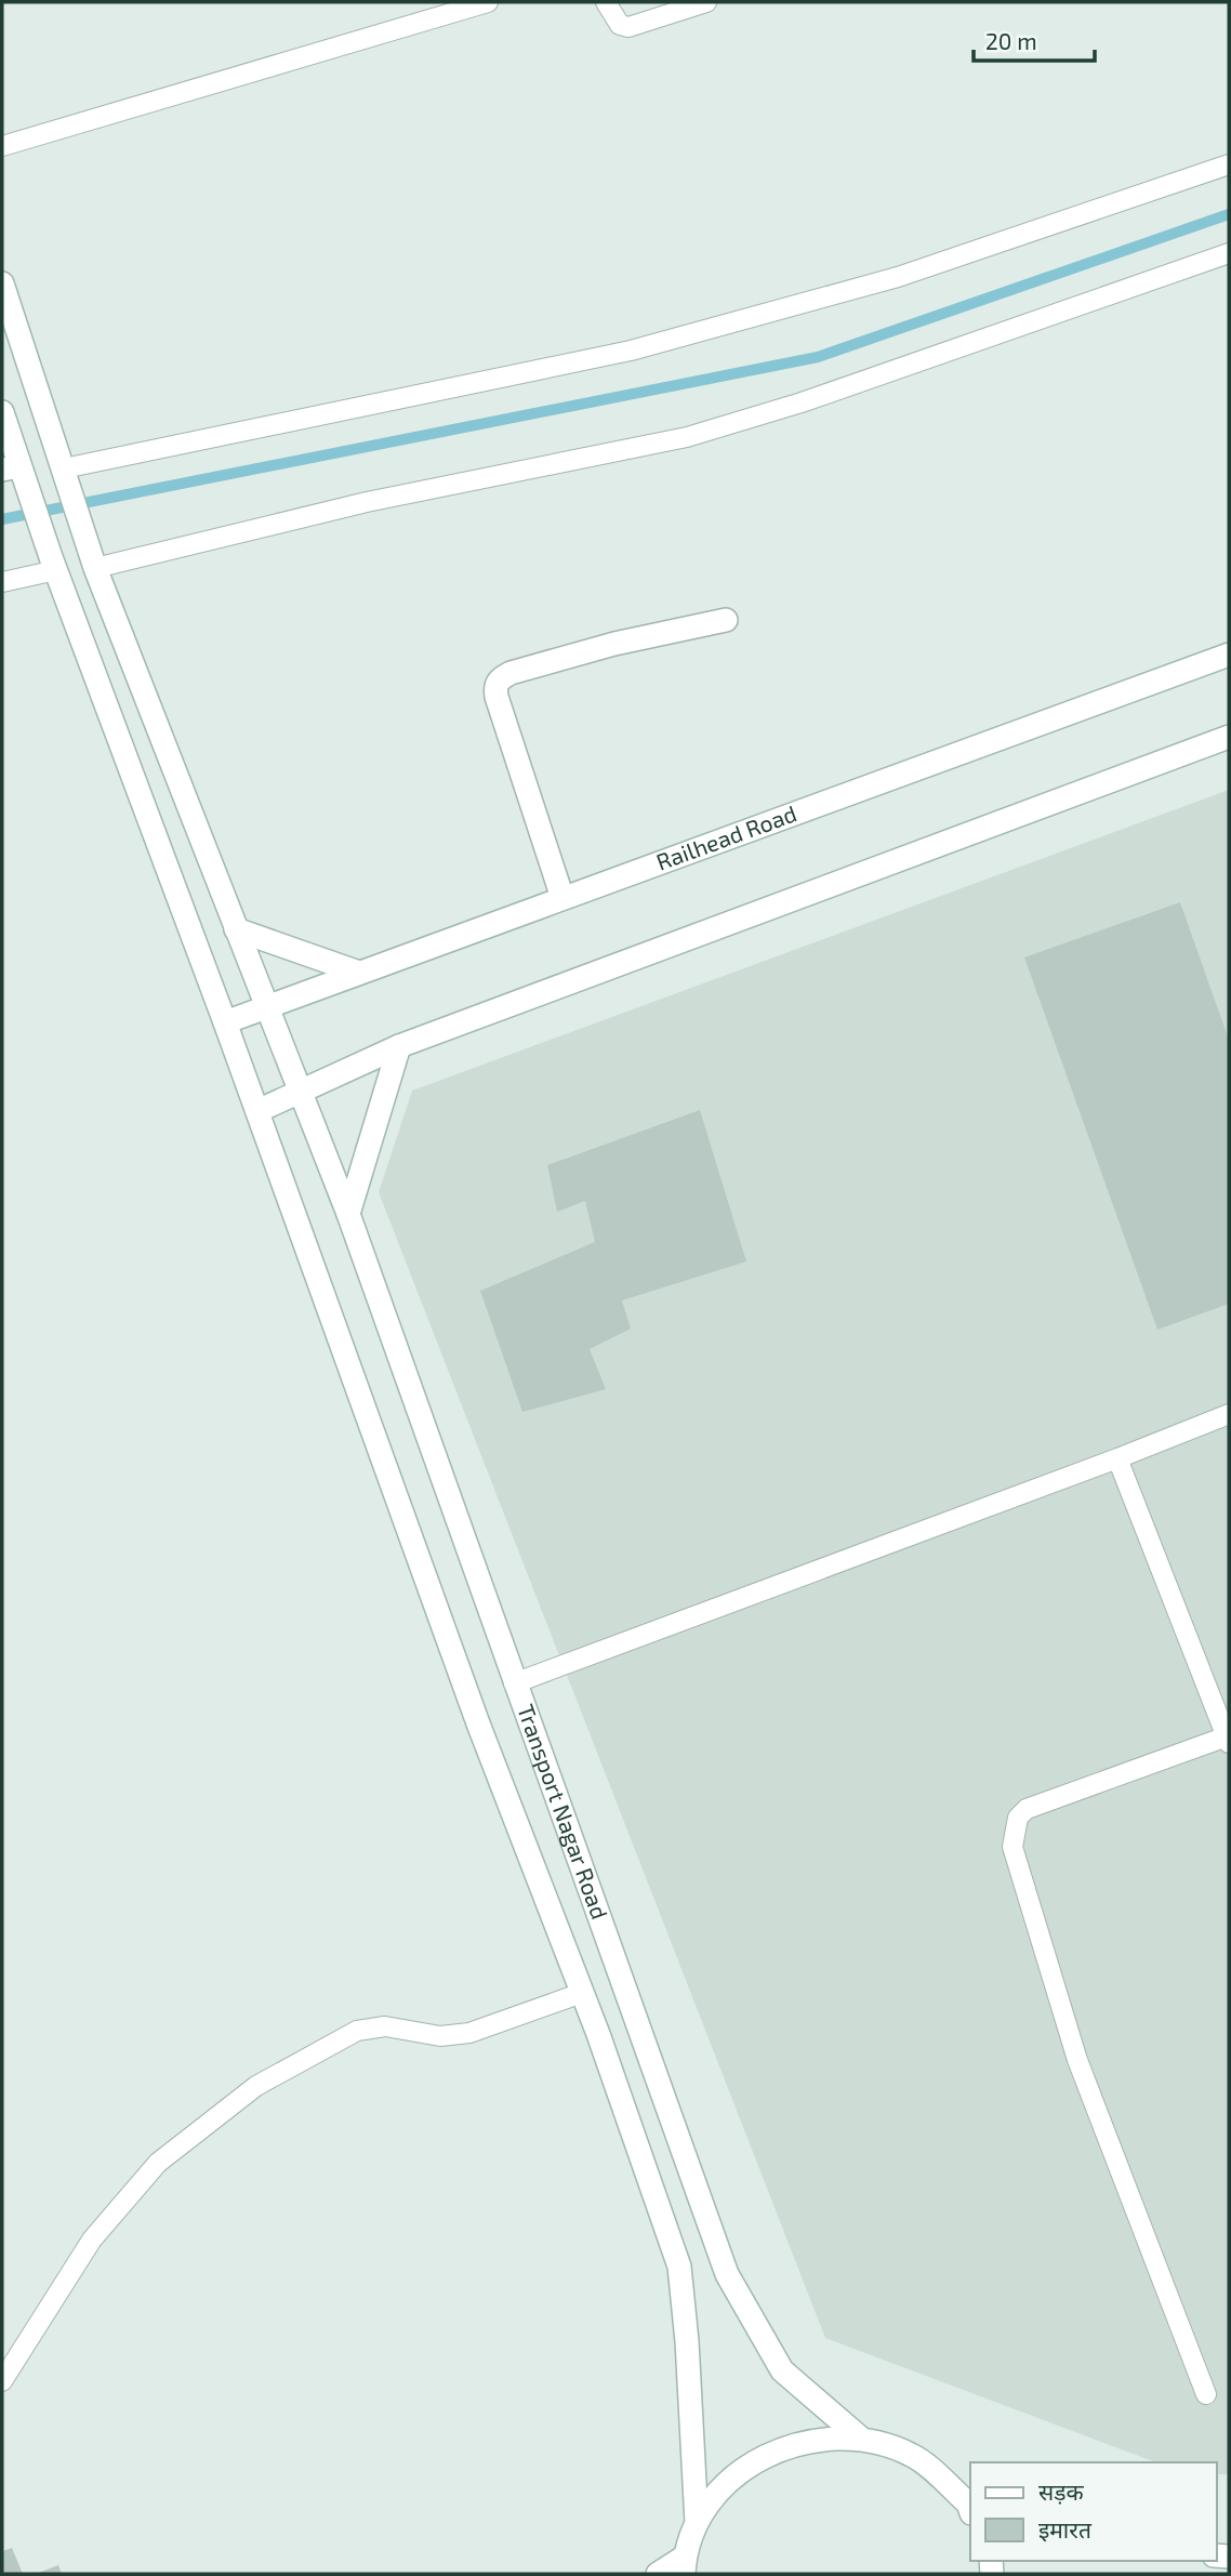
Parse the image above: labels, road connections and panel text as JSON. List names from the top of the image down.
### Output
{
  "streets": {
    "main road": ["Railhead Road", "Transport Nagar Road"]
  },
  "crossings": [
    ["Railhead Road", "Transport Nagar Road"]
  ],
  "legend": ["सड़क", "इमारत"],
  "scale_bar": "20 m"
}
